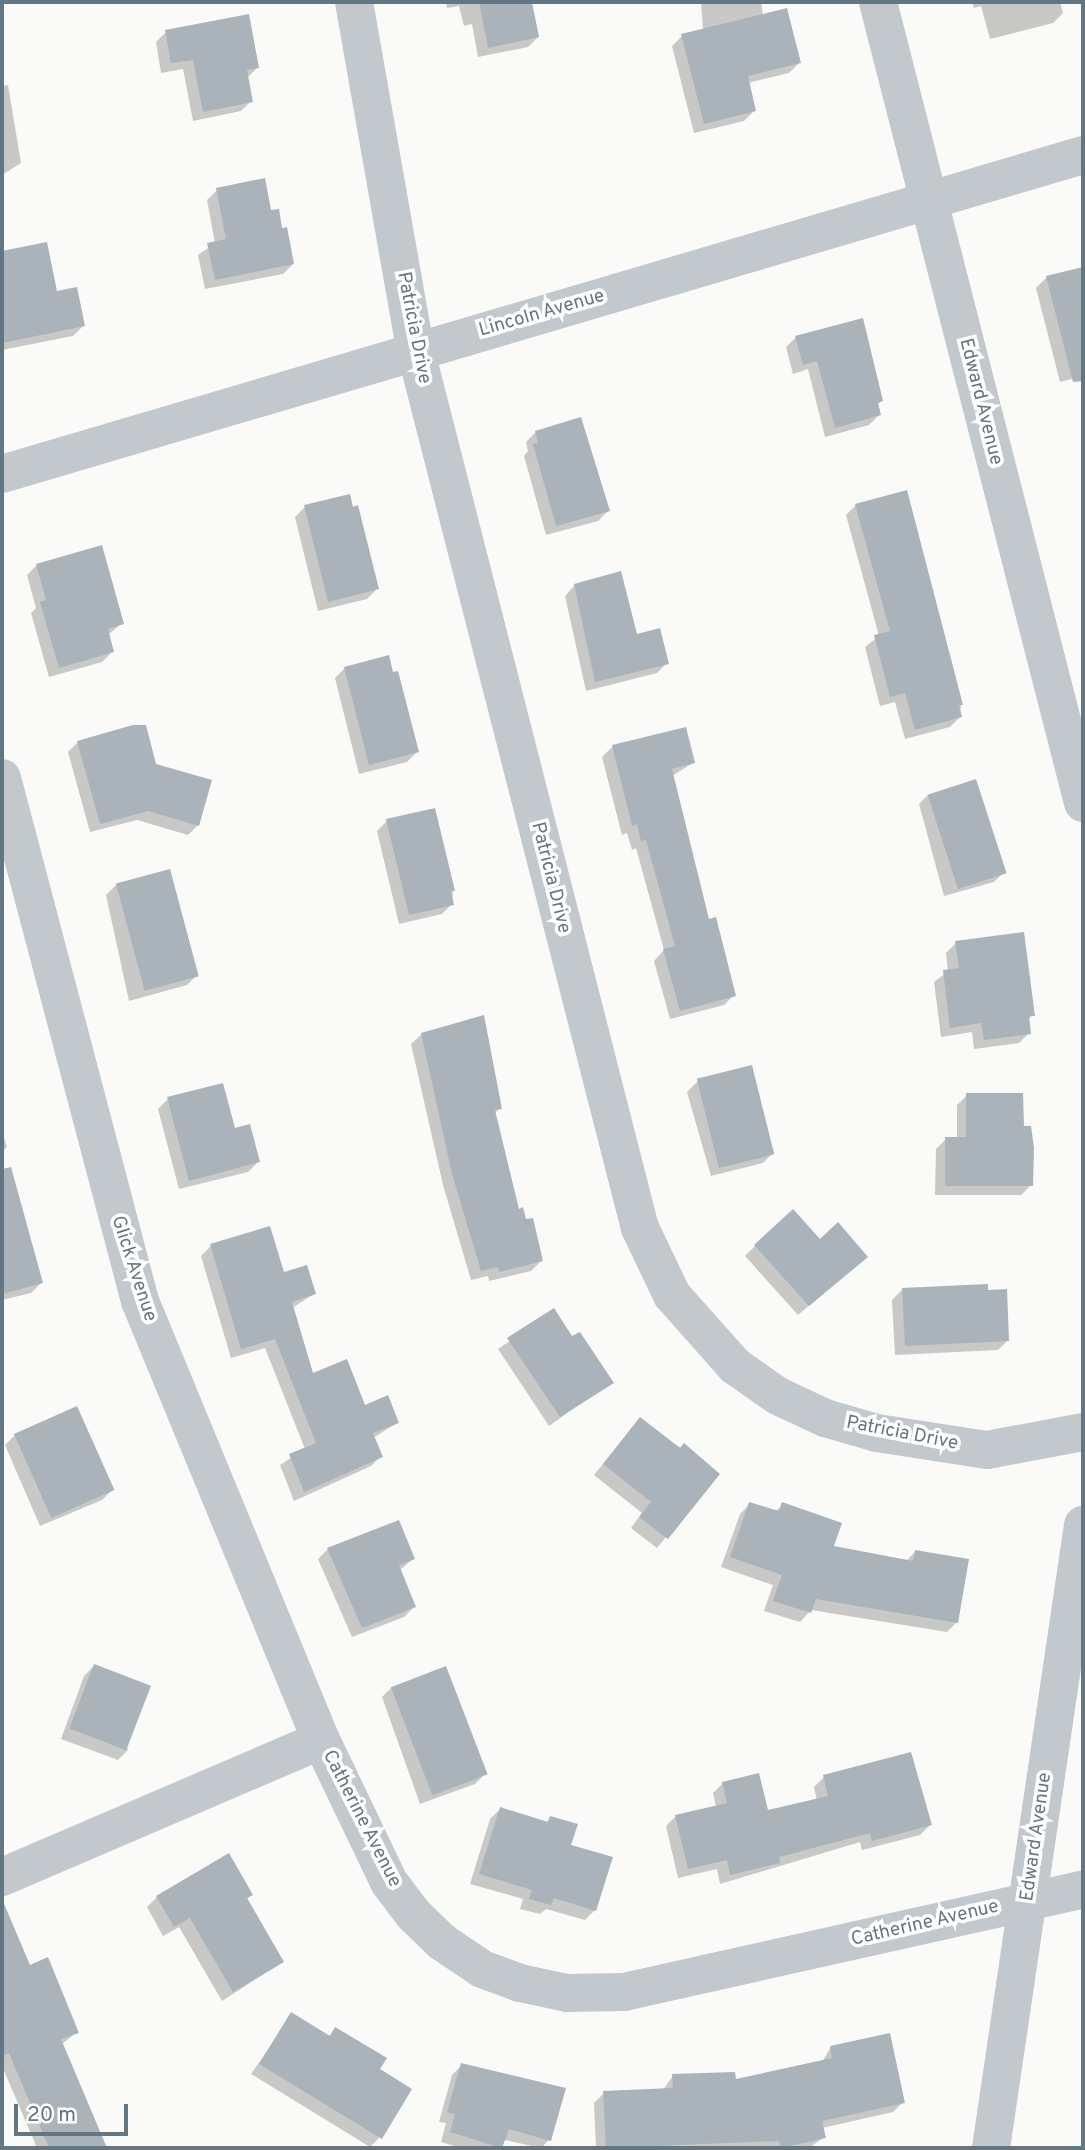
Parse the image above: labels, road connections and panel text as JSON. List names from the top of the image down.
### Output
{
  "streets": {
    "street": [
      "Lincoln Avenue",
      "Patricia Drive",
      "Edward Avenue",
      "Glick Avenue",
      "Catherine Avenue"
    ]
  },
  "crossings": [
    ["Lincoln Avenue", "Patricia Drive"],
    ["Lincoln Avenue", "Edward Avenue"],
    ["Edward Avenue", "Catherine Avenue"],
    ["Glick Avenue", "Catherine Avenue"]
  ],
  "scale_bar": "20 m"
}
